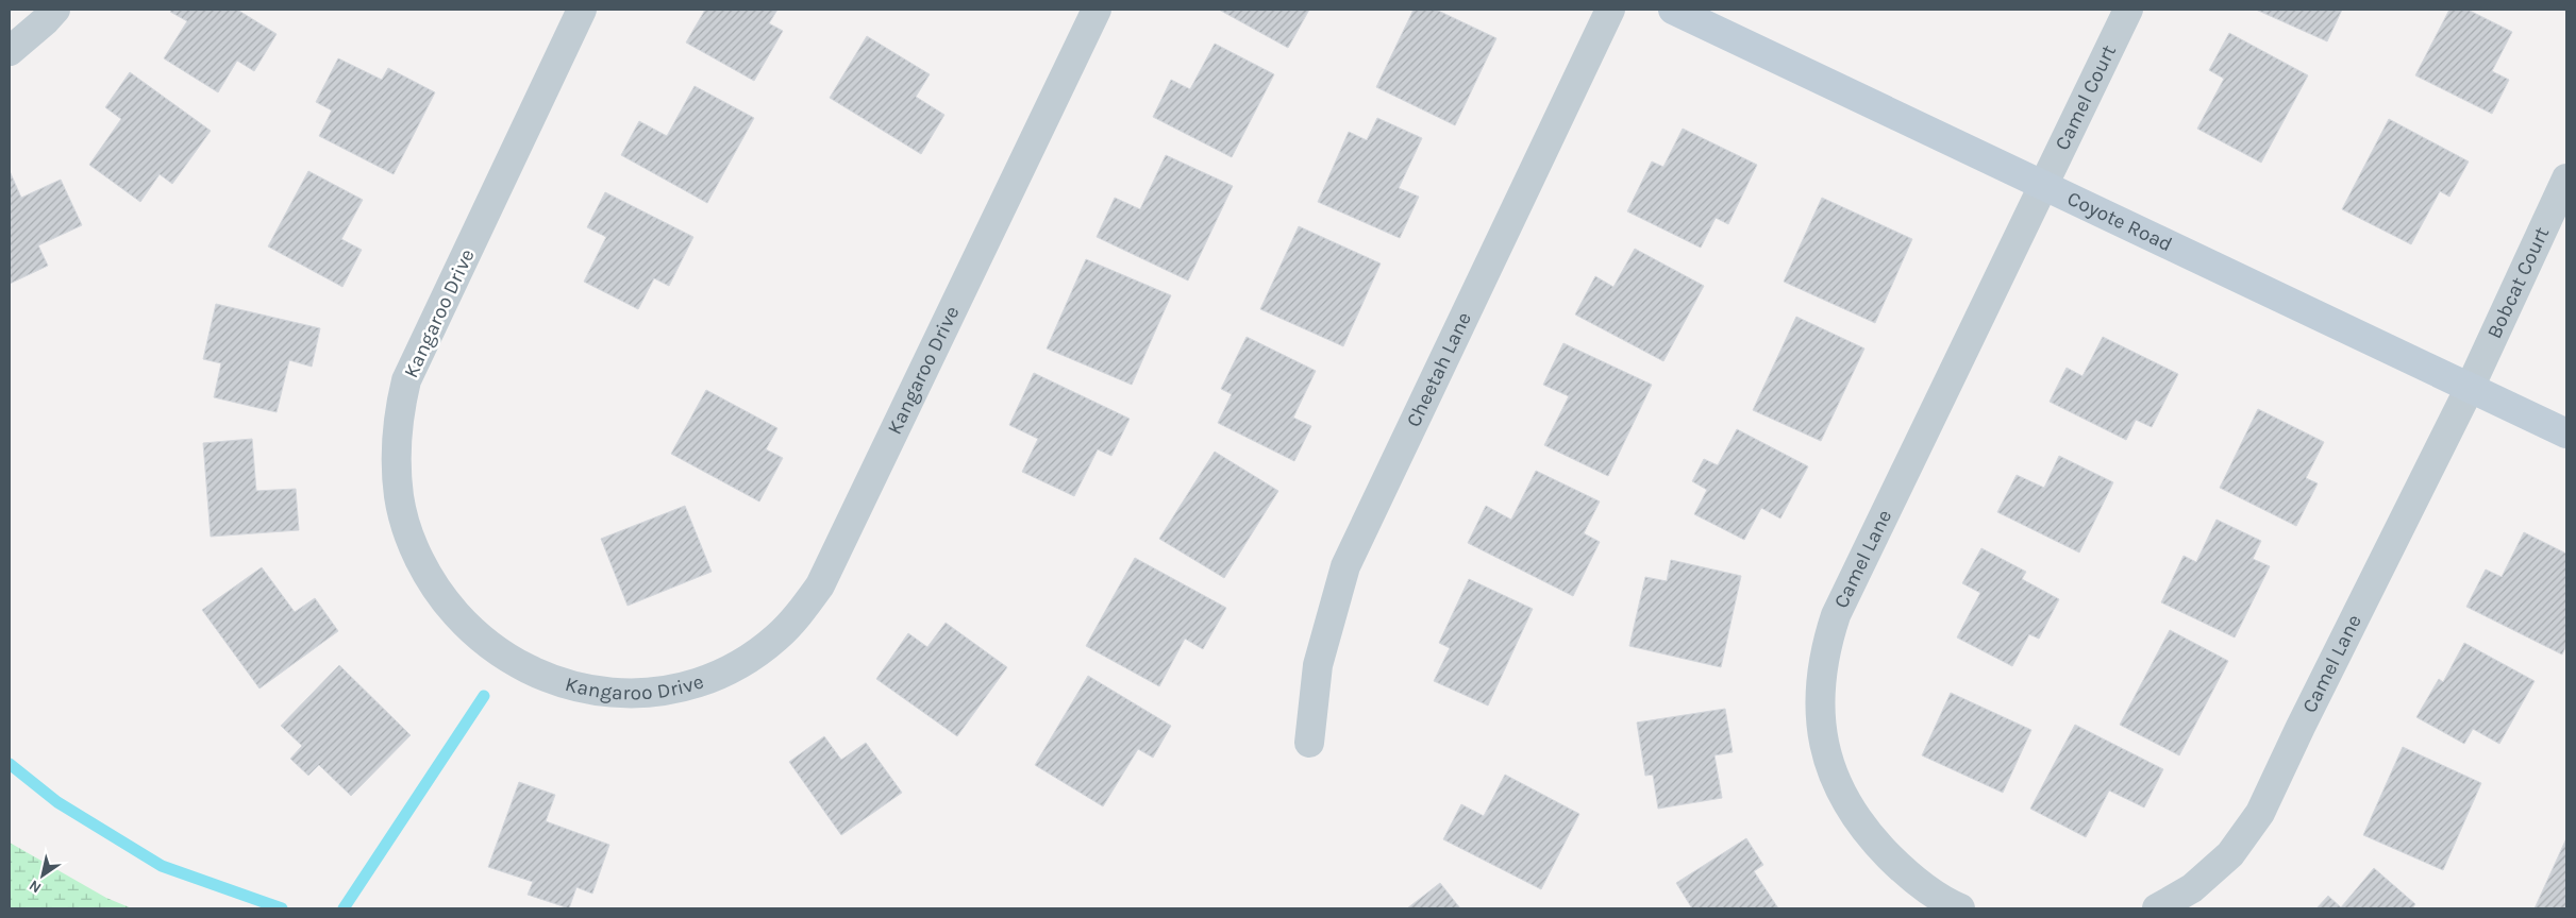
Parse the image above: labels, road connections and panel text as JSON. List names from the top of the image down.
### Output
{
  "streets": {
    "street": [
      "Camel Court",
      "Coyote Road",
      "Bobcat Court",
      "Kangaroo Drive",
      "Cheetah Lane",
      "Camel Lane"
    ]
  },
  "crossings": [
    ["Camel Court", "Coyote Road"],
    ["Camel Court", "Camel Lane"],
    ["Coyote Road", "Bobcat Court"],
    ["Coyote Road", "Camel Lane"],
    ["Bobcat Court", "Camel Lane"]
  ],
  "north": "bottom left"
}
